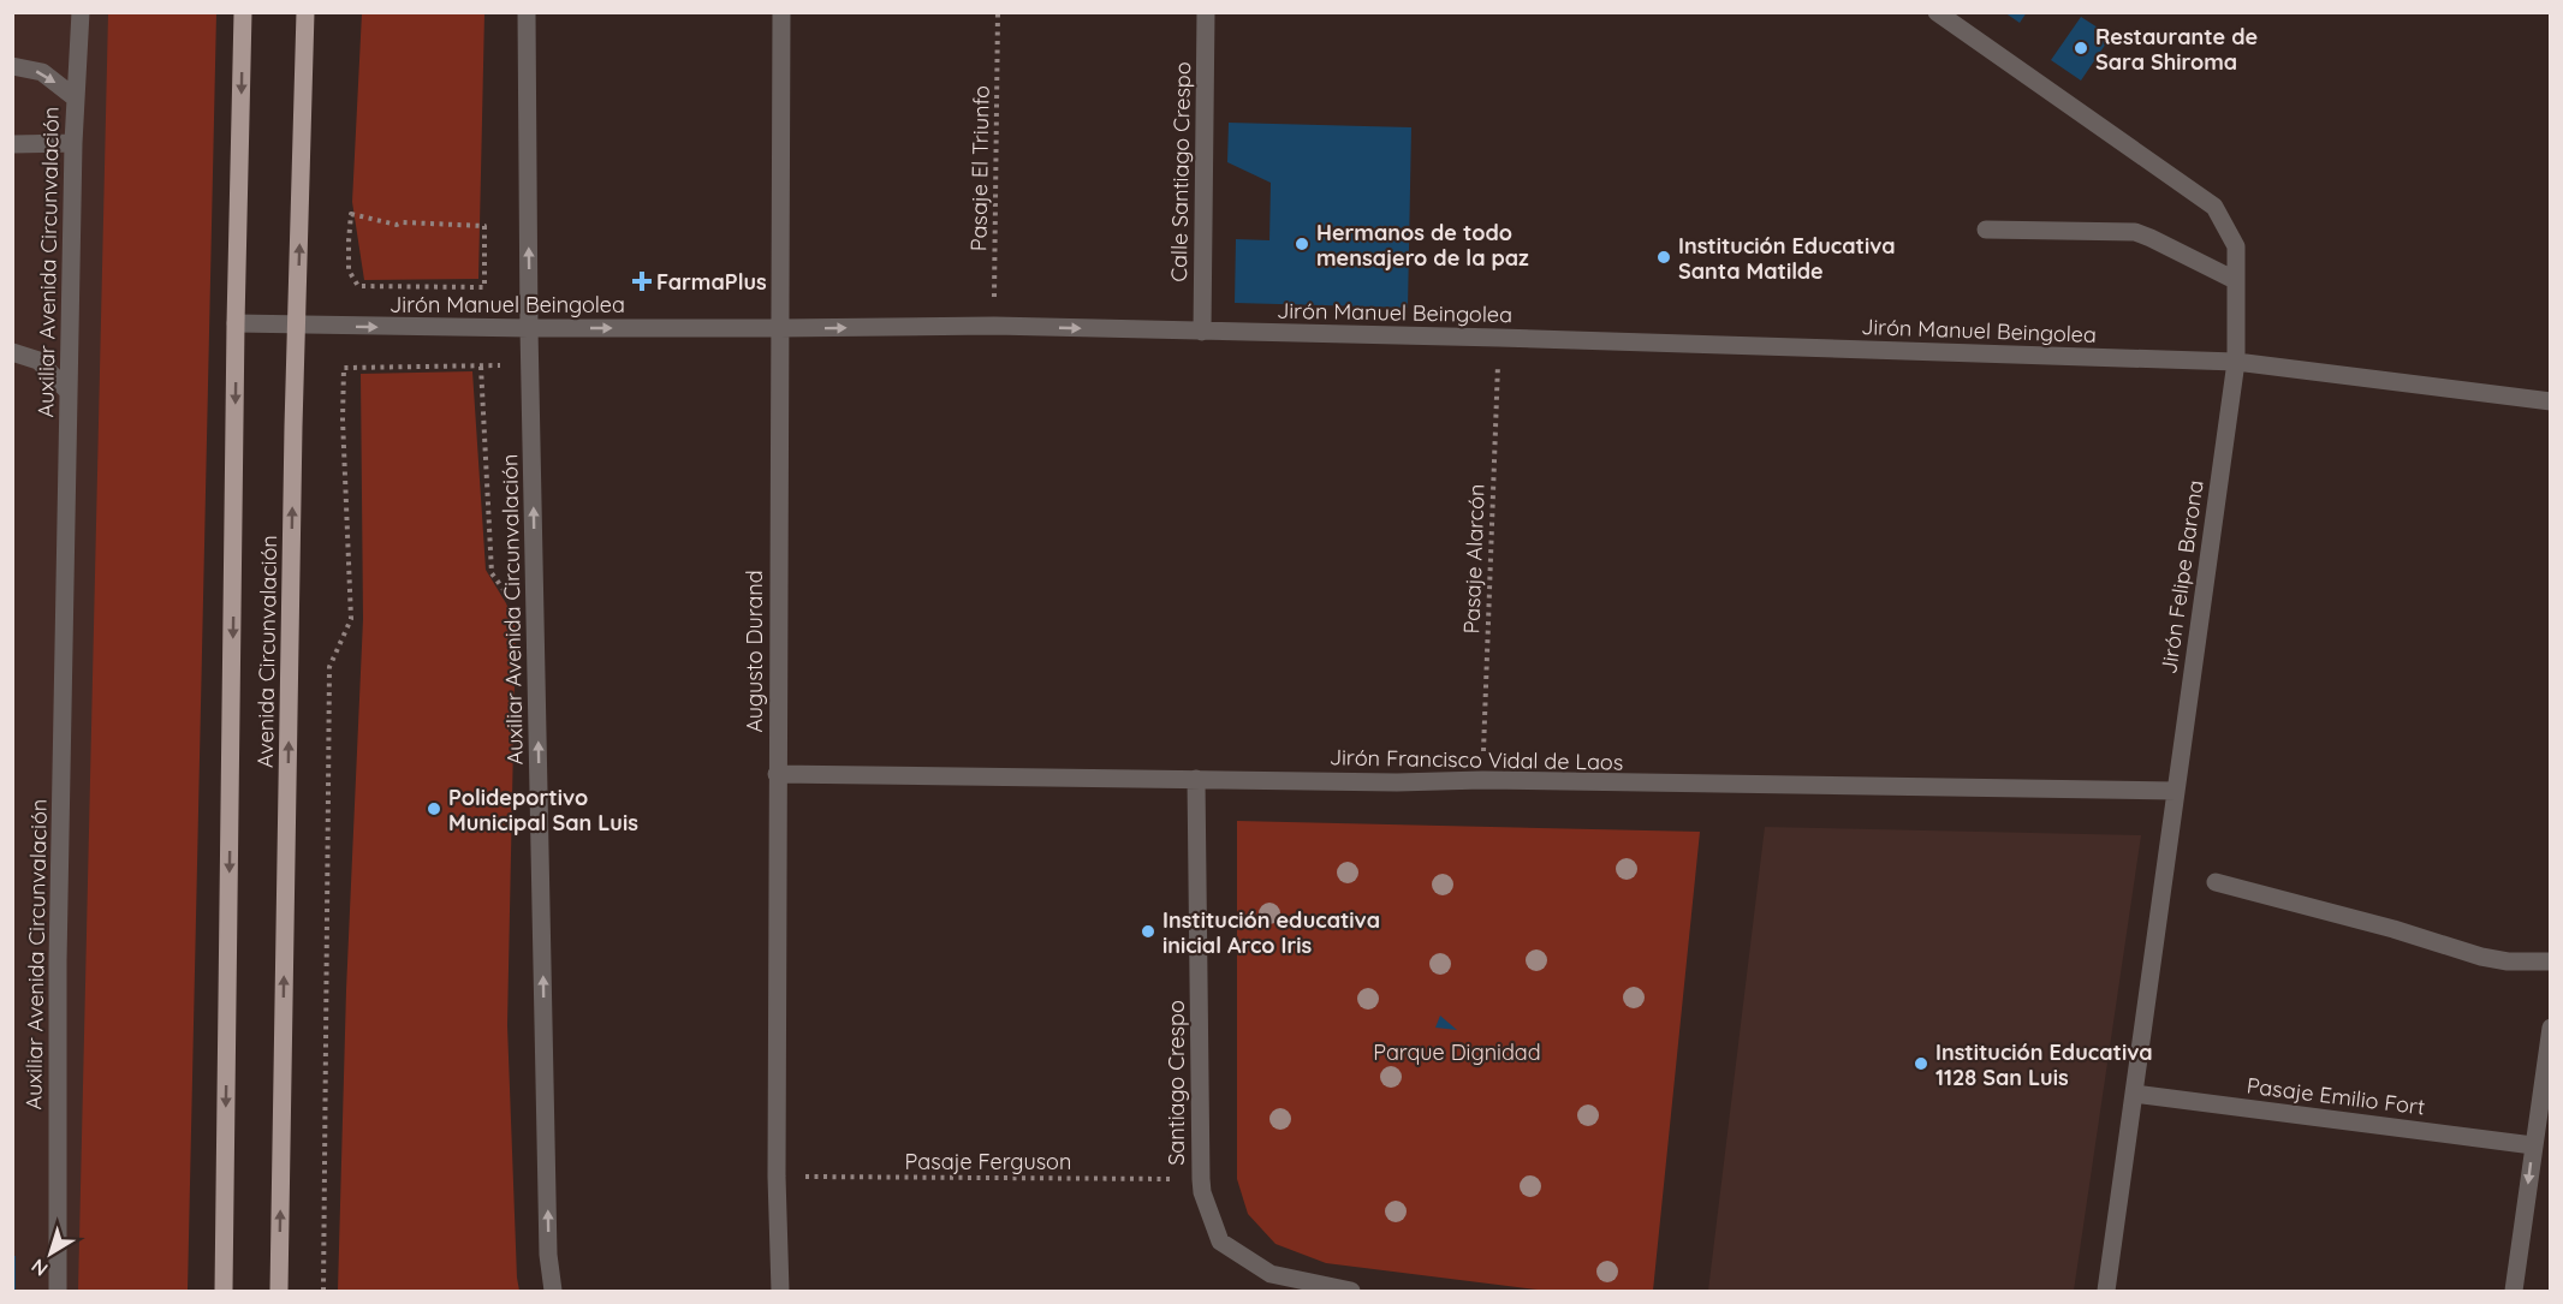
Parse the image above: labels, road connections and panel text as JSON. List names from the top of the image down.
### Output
{
  "streets": {
    "main road": ["Avenida Circunvalación"],
    "street": [
      "Calle Santiago Crespo",
      "Auxiliar Avenida Circunvalación",
      "Jirón Manuel Beingolea",
      "Jirón Felipe Barona",
      "Augusto Durand",
      "Jirón Francisco Vidal de Laos",
      "Santiago Crespo",
      "Pasaje Emilio Fort"
    ],
    "path": ["Pasaje El Triunfo", "Pasaje Alarcón", "Pasaje Ferguson"]
  },
  "crossings": [
    ["Pasaje El Triunfo", "Jirón Manuel Beingolea"],
    ["Calle Santiago Crespo", "Jirón Manuel Beingolea"],
    ["Auxiliar Avenida Circunvalación", "Jirón Manuel Beingolea"],
    ["Jirón Manuel Beingolea", "Pasaje Alarcón"],
    ["Jirón Manuel Beingolea", "Jirón Felipe Barona"],
    ["Jirón Manuel Beingolea", "Avenida Circunvalación"],
    ["Jirón Manuel Beingolea", "Augusto Durand"],
    ["Pasaje Alarcón", "Jirón Francisco Vidal de Laos"],
    ["Jirón Felipe Barona", "Jirón Francisco Vidal de Laos"],
    ["Jirón Felipe Barona", "Pasaje Emilio Fort"],
    ["Augusto Durand", "Jirón Francisco Vidal de Laos"],
    ["Augusto Durand", "Pasaje Ferguson"],
    ["Jirón Francisco Vidal de Laos", "Santiago Crespo"],
    ["Santiago Crespo", "Pasaje Ferguson"]
  ],
  "one_way": ["Auxiliar Avenida Circunvalación", "Jirón Manuel Beingolea"],
  "parks": ["Parque Dignidad"],
  "places": {
    "other": [
      "Restaurante de Sara Shiroma",
      "Hermanos de todo mensajero de la paz",
      "Institución Educativa Santa Matilde",
      "Polideportivo Municipal San Luis",
      "Institución educativa inicial Arco Iris",
      "Institución Educativa 1128 San Luis"
    ],
    "health": ["FarmaPlus"]
  },
  "north": "bottom left"
}
